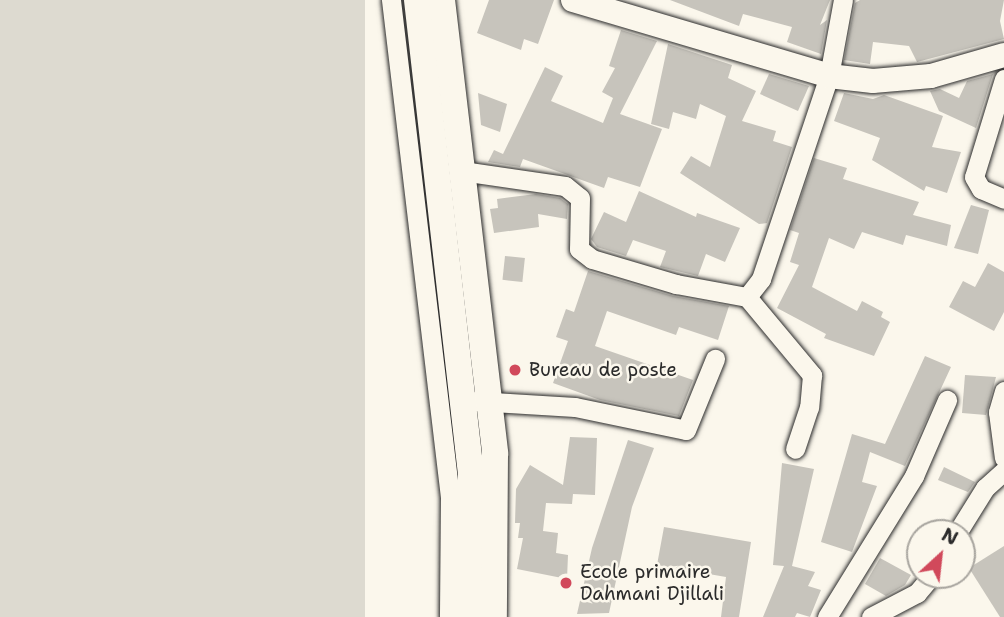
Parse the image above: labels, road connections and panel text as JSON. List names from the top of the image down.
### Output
{
  "places": ["Bureau de poste", "Ecole primaire Dahmani Djillali"],
  "north": "top right"
}
